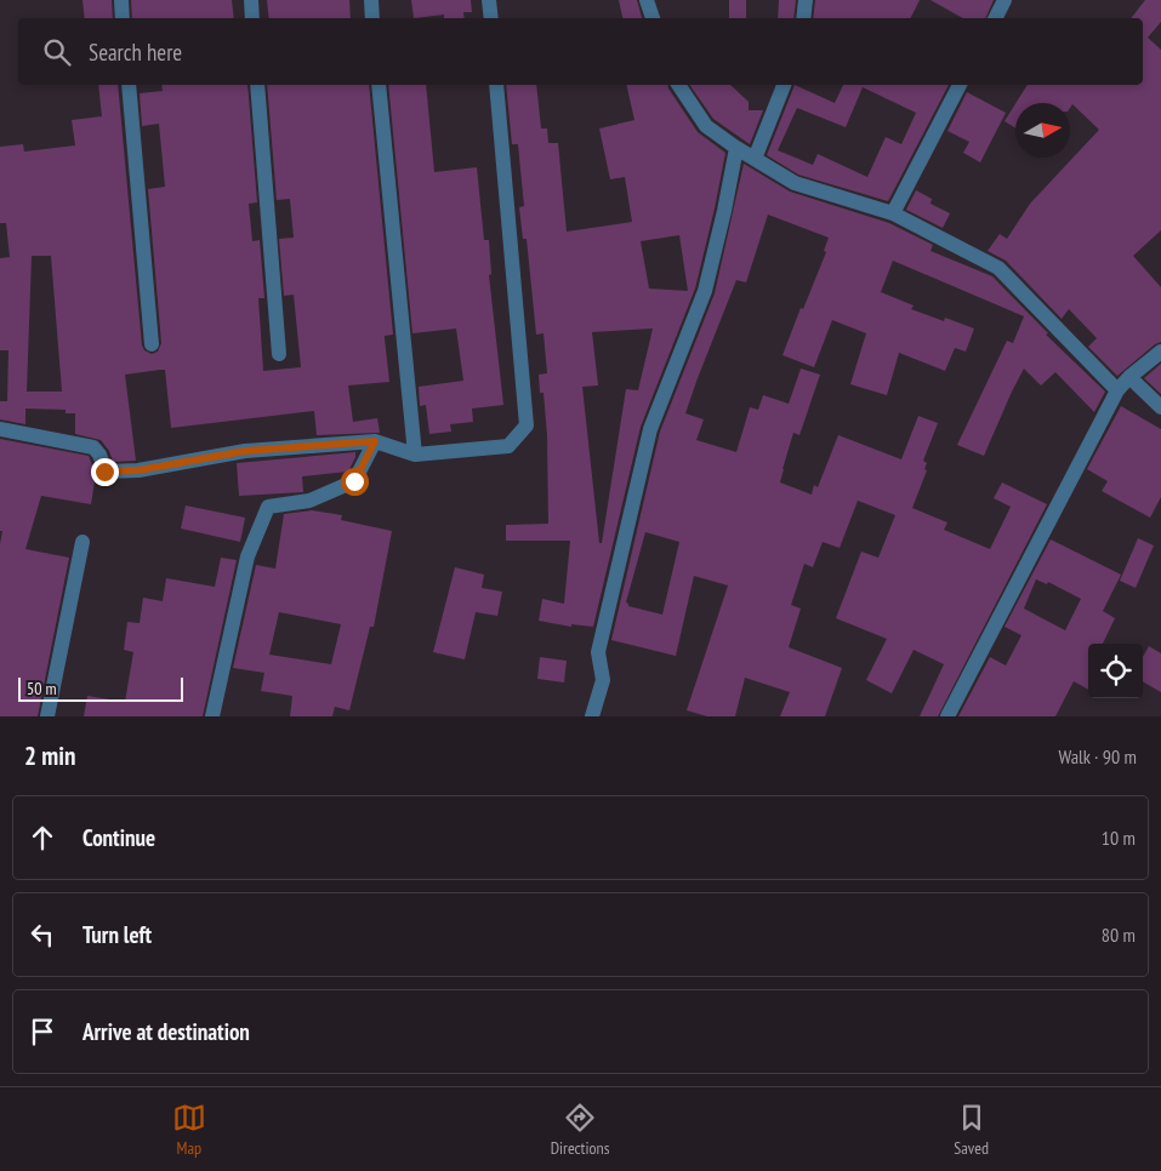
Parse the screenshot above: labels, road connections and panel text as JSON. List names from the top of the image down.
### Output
{
  "scale_bar": "50 m",
  "north": "right",
  "page": {
    "search": "Search here",
    "scale": "50 m",
    "heading": ["2 min", "Walk · 90 m"],
    "list": [
      ["Continue", "10 m"],
      ["Turn left", "80 m"],
      "Arrive at destination"
    ],
    "nav": ["Map", "Directions", "Saved"]
  }
}
